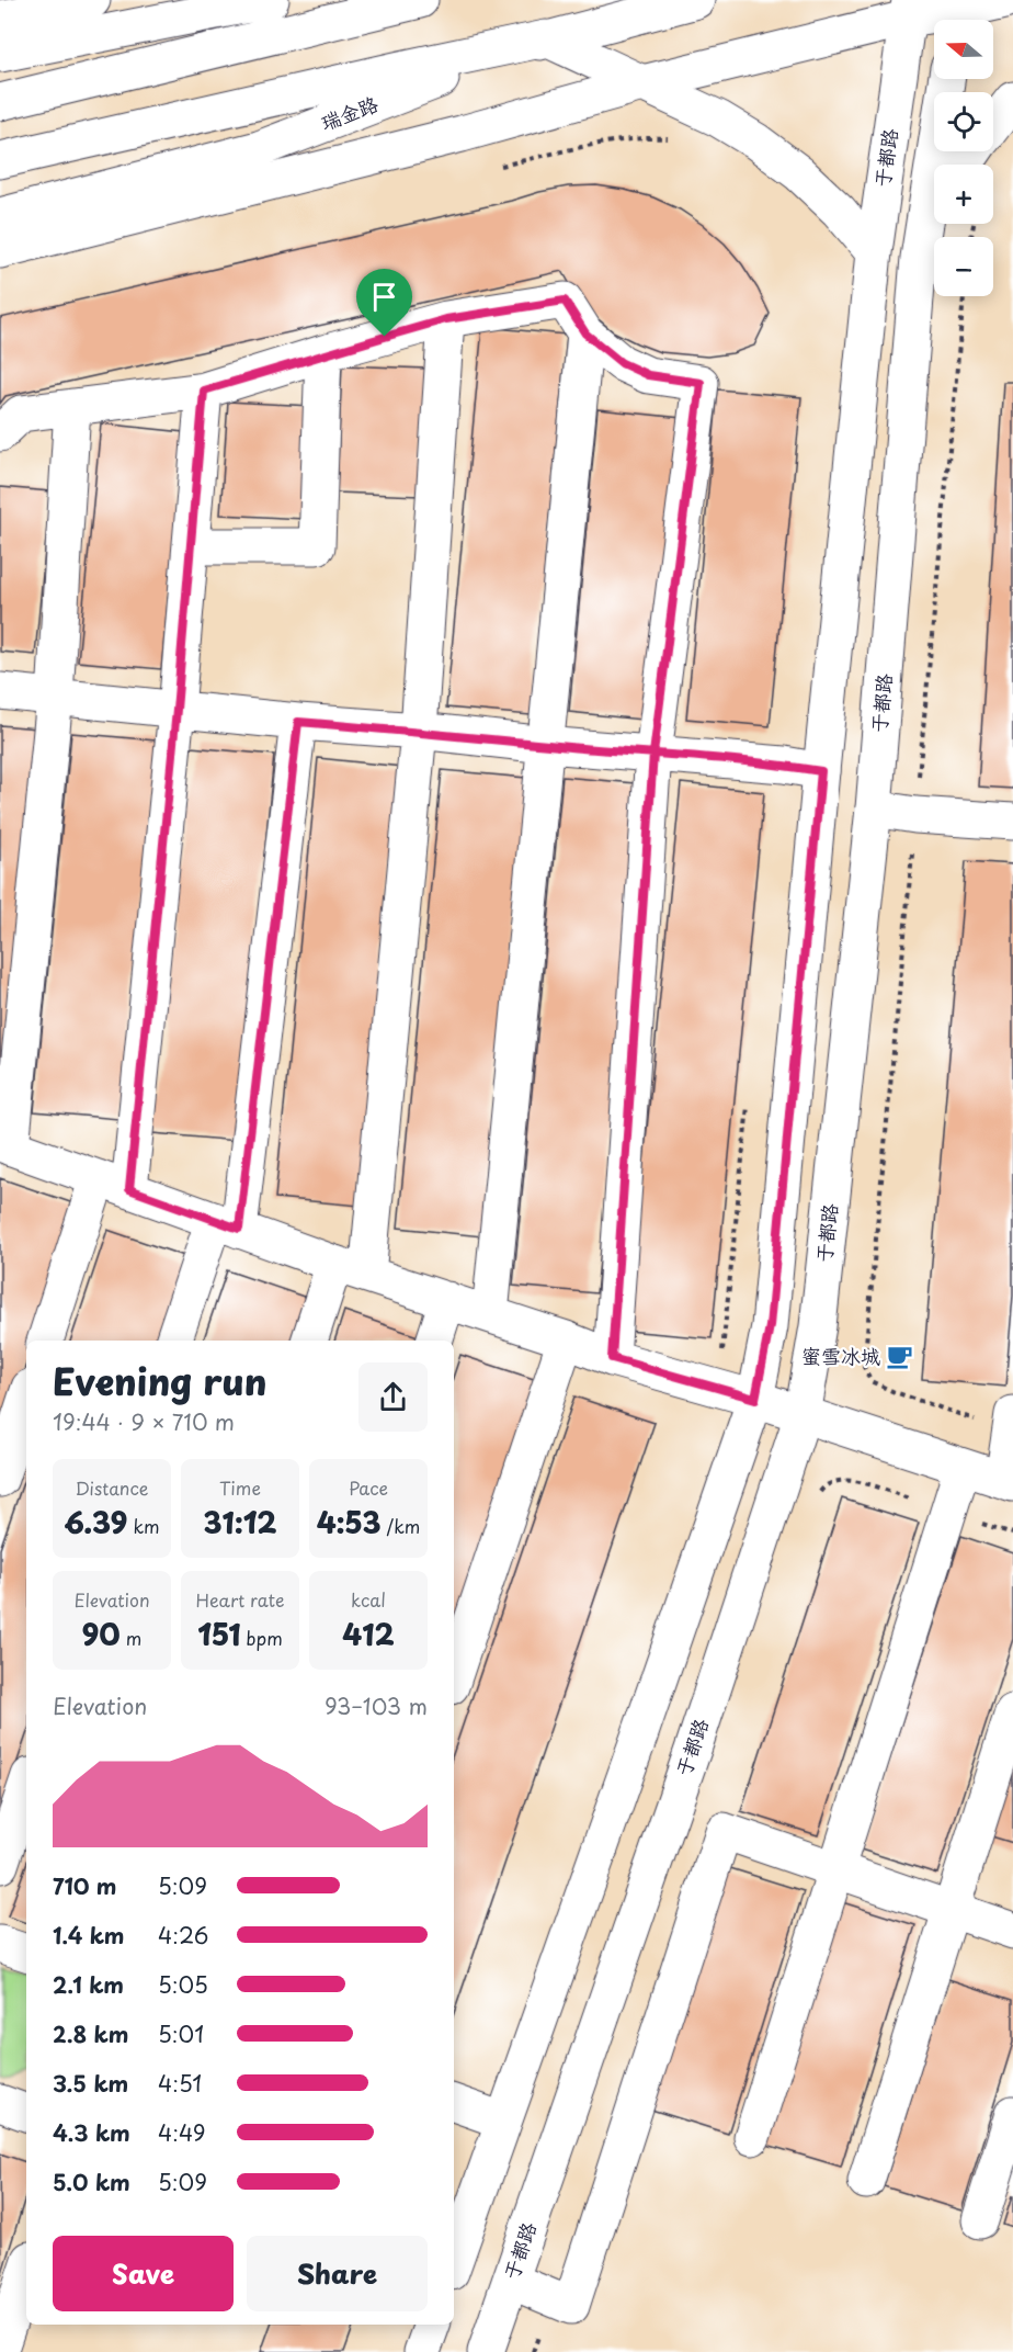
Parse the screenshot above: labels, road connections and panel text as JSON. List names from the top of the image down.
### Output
{
  "streets": {
    "main road": ["瑞金路", "于都路"]
  },
  "places": {
    "cafe": ["蜜雪冰城"]
  },
  "north": "left",
  "page": {
    "map_buttons": ["+", "−"],
    "heading": ["Evening run", "19:44 · 9 × 710 m"],
    "stats": [
      ["Distance", "6.39 km"],
      ["Time", "31:12"],
      ["Pace", "4:53 /km"],
      ["Elevation", "90 m"],
      ["Heart rate", "151 bpm"],
      ["kcal", "412"]
    ],
    "chart": ["Elevation", "93–103 m"],
    "list": [
      {
        "name": "710 m",
        "note": "5:09"
      },
      {
        "name": "1.4 km",
        "note": "4:26"
      },
      {
        "name": "2.1 km",
        "note": "5:05"
      },
      {
        "name": "2.8 km",
        "note": "5:01"
      },
      {
        "name": "3.5 km",
        "note": "4:51"
      },
      {
        "name": "4.3 km",
        "note": "4:49"
      },
      {
        "name": "5.0 km",
        "note": "5:09"
      }
    ],
    "buttons": ["Save", "Share"]
  }
}
